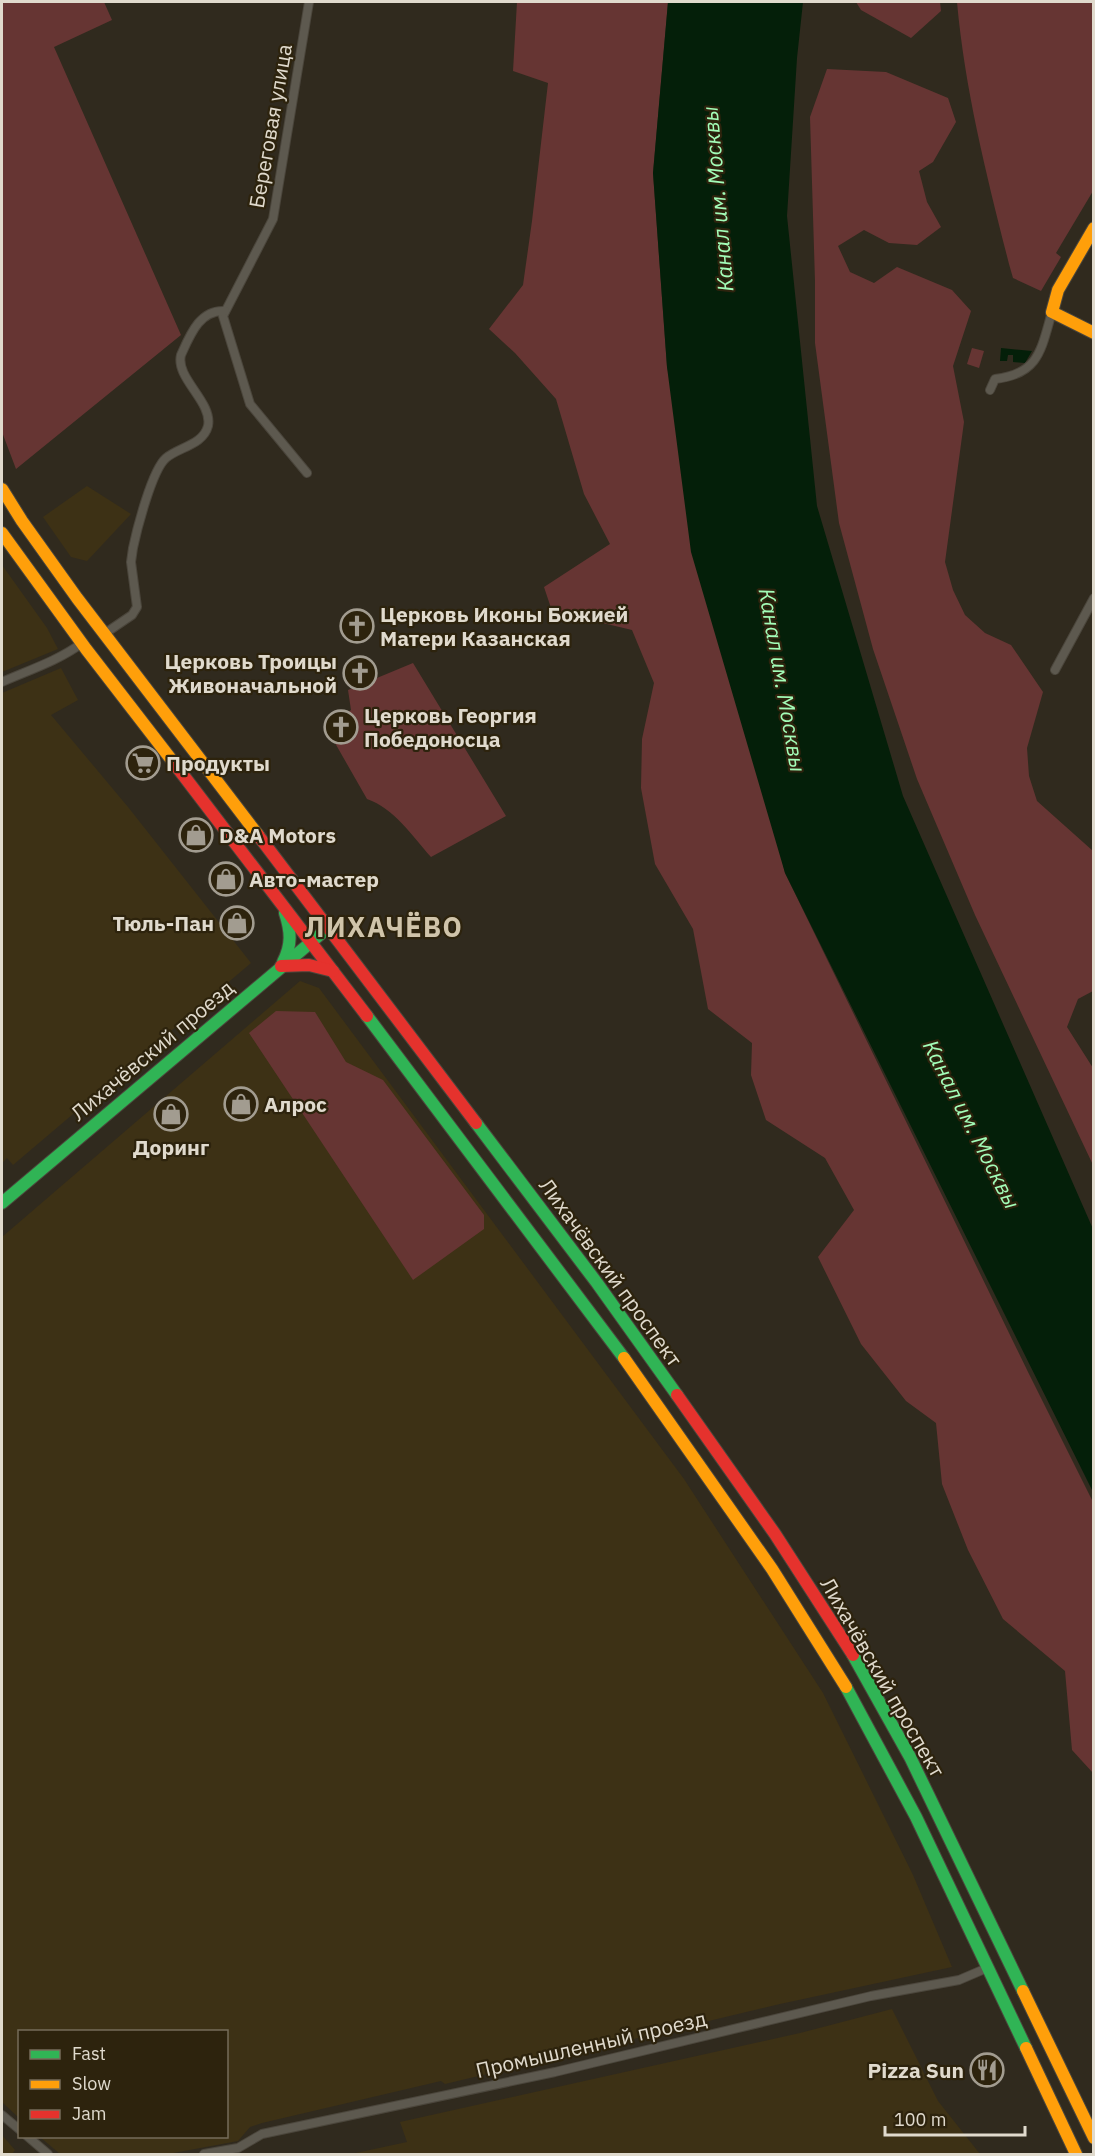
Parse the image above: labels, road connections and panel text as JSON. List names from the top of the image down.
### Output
{
  "streets": {
    "main road": ["Лихачёвский проезд", "Лихачёвский проспект"],
    "street": ["Береговая улица", "Промышленный проезд"]
  },
  "crossings": [
    ["Лихачёвский проезд", "Лихачёвский проспект"],
    ["Лихачёвский проспект", "Промышленный проезд"]
  ],
  "districts": ["ЛИХАЧЁВО"],
  "water": ["Канал им. Москвы"],
  "places": {
    "church": ["Церковь Иконы Божией Матери Казанская", "Церковь Троицы Живоначальной", "Церковь Георгия Победоносца"],
    "supermarket": ["Продукты"],
    "shop": [
      "D&A Motors",
      "Авто-мастер",
      "Тюль-Пан",
      "Алрос",
      "Доринг"
    ],
    "restaurant": ["Pizza Sun"]
  },
  "legend": ["Fast", "Slow", "Jam"],
  "scale_bar": "100 m"
}
